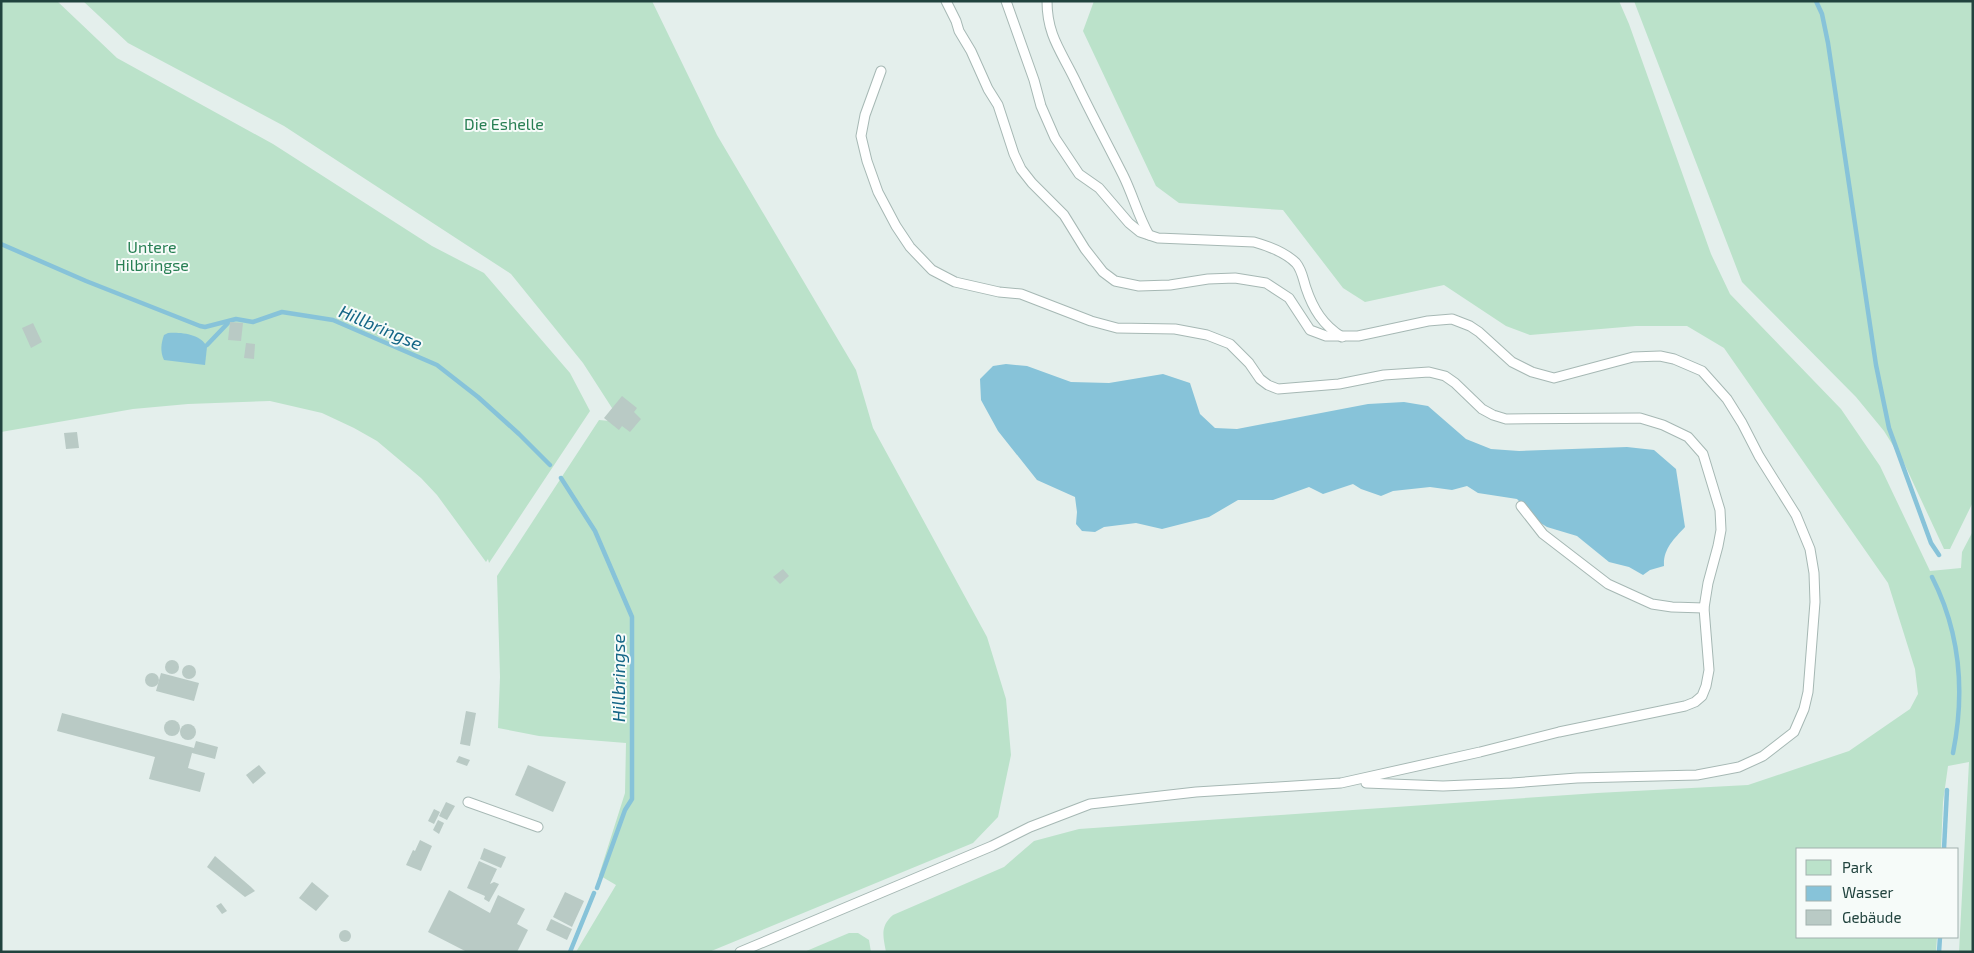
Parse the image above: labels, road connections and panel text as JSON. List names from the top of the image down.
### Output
{
  "water": ["Hillbringse"],
  "parks": ["Die Eshelle", "Untere Hilbringse"],
  "legend": ["Park", "Wasser", "Gebäude"]
}
